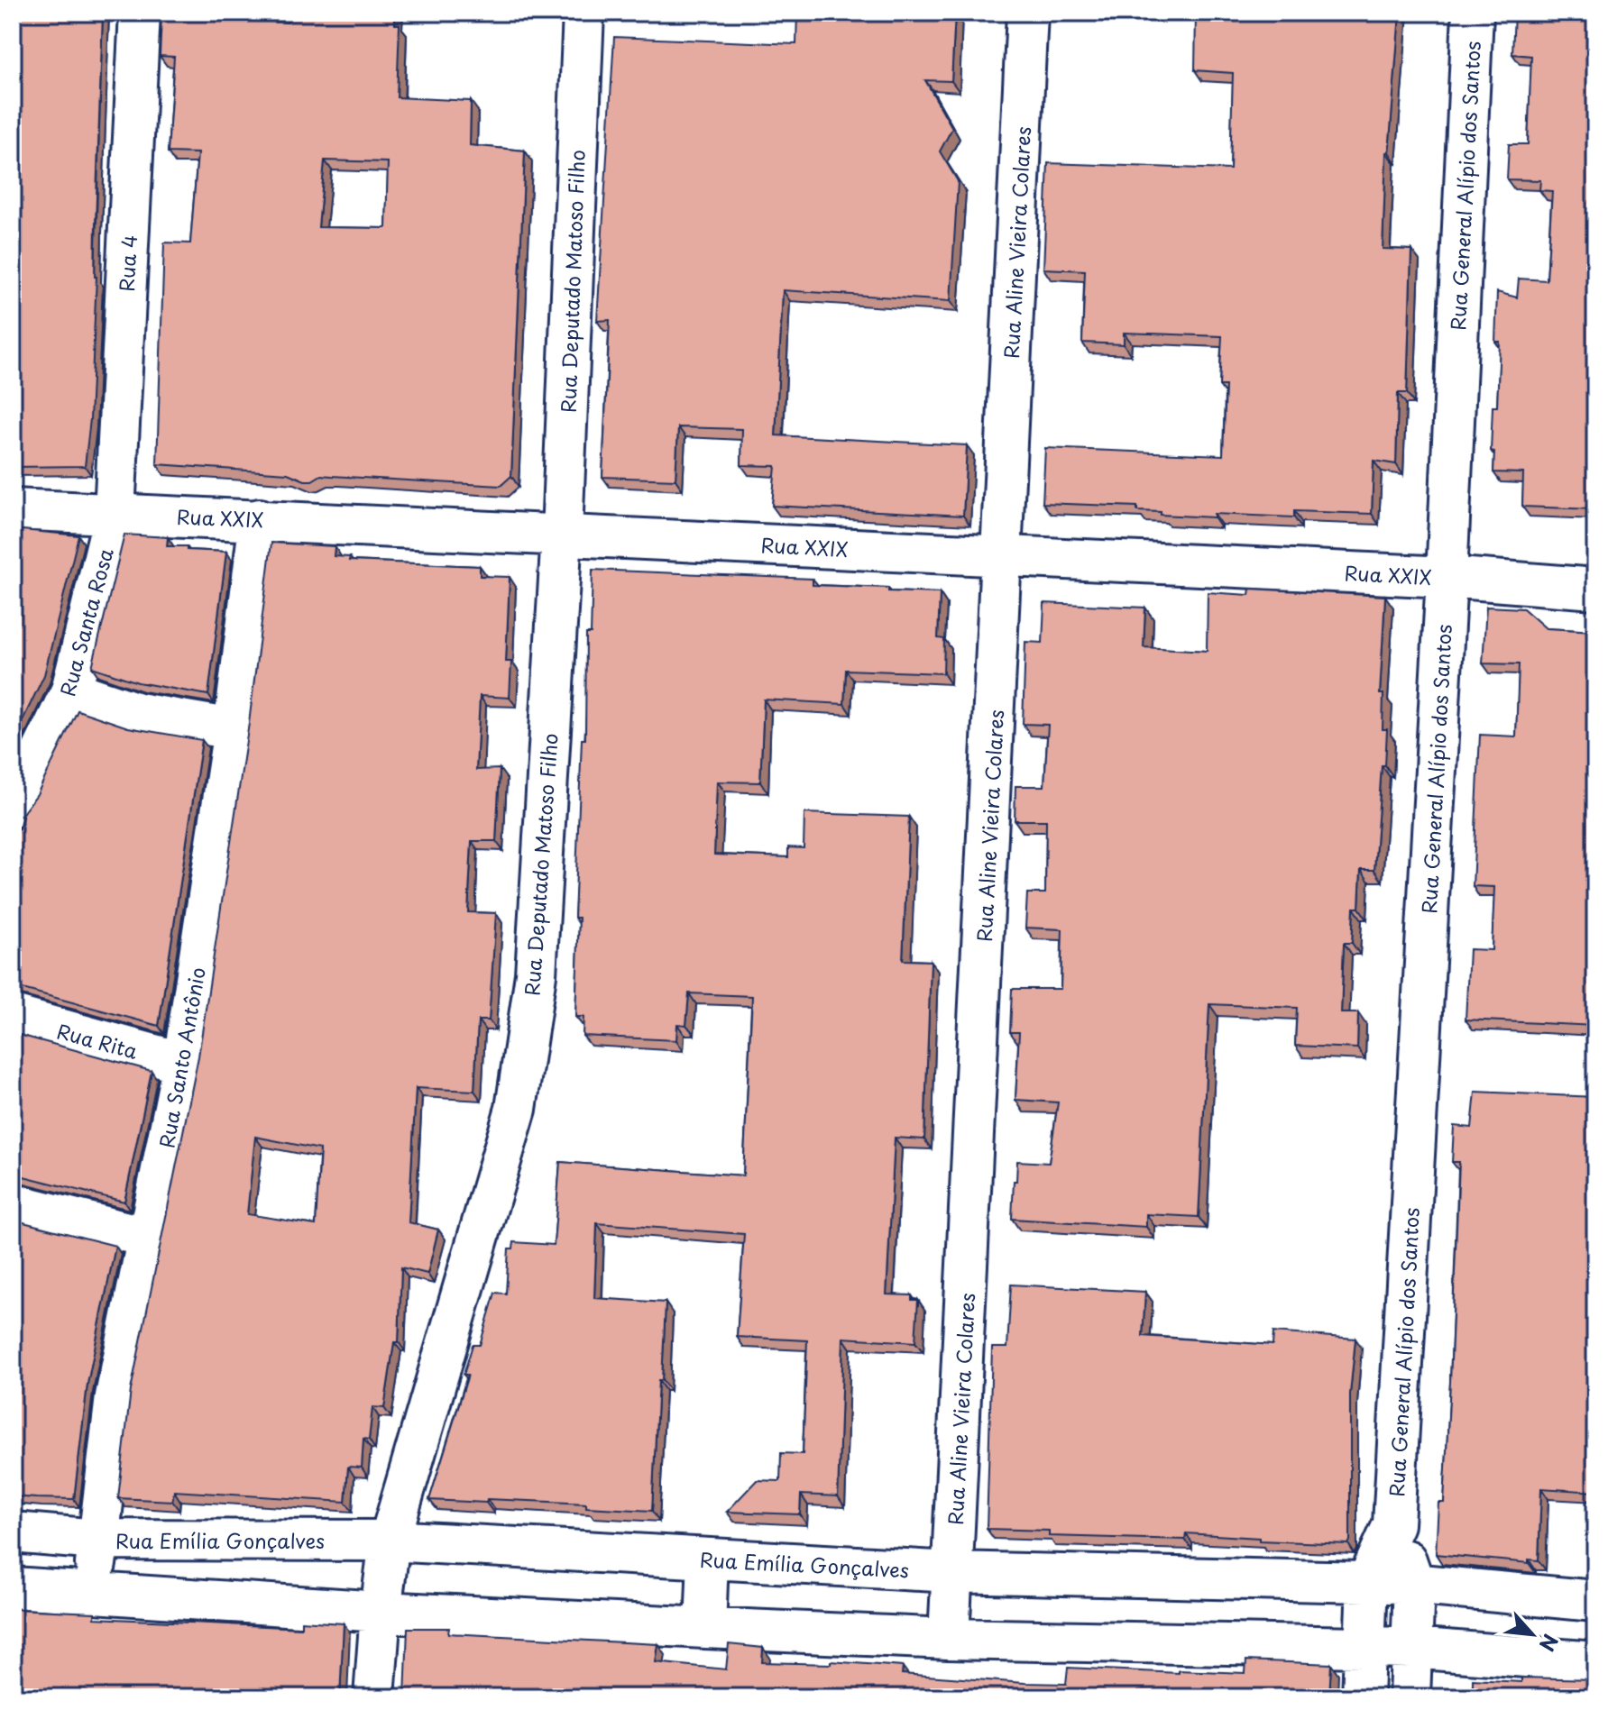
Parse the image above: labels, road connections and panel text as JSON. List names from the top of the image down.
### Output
{
  "streets": {
    "street": [
      "Rua General Alípio dos Santos",
      "Rua Aline Vieira Colares",
      "Rua 4",
      "Rua Deputado Matoso Filho",
      "Rua XXIX",
      "Rua Santa Rosa",
      "Rua Rita",
      "Rua Santo Antônio",
      "Rua Emília Gonçalves"
    ]
  },
  "crossings": [
    ["Rua General Alípio dos Santos", "Rua XXIX"],
    ["Rua General Alípio dos Santos", "Rua Emília Gonçalves"],
    ["Rua Aline Vieira Colares", "Rua XXIX"],
    ["Rua Aline Vieira Colares", "Rua Emília Gonçalves"],
    ["Rua 4", "Rua XXIX"],
    ["Rua 4", "Rua Santa Rosa"],
    ["Rua Deputado Matoso Filho", "Rua XXIX"],
    ["Rua Deputado Matoso Filho", "Rua Emília Gonçalves"],
    ["Rua XXIX", "Rua Santa Rosa"],
    ["Rua XXIX", "Rua Santo Antônio"],
    ["Rua Rita", "Rua Santo Antônio"],
    ["Rua Santo Antônio", "Rua Emília Gonçalves"]
  ],
  "north": "bottom right"
}
